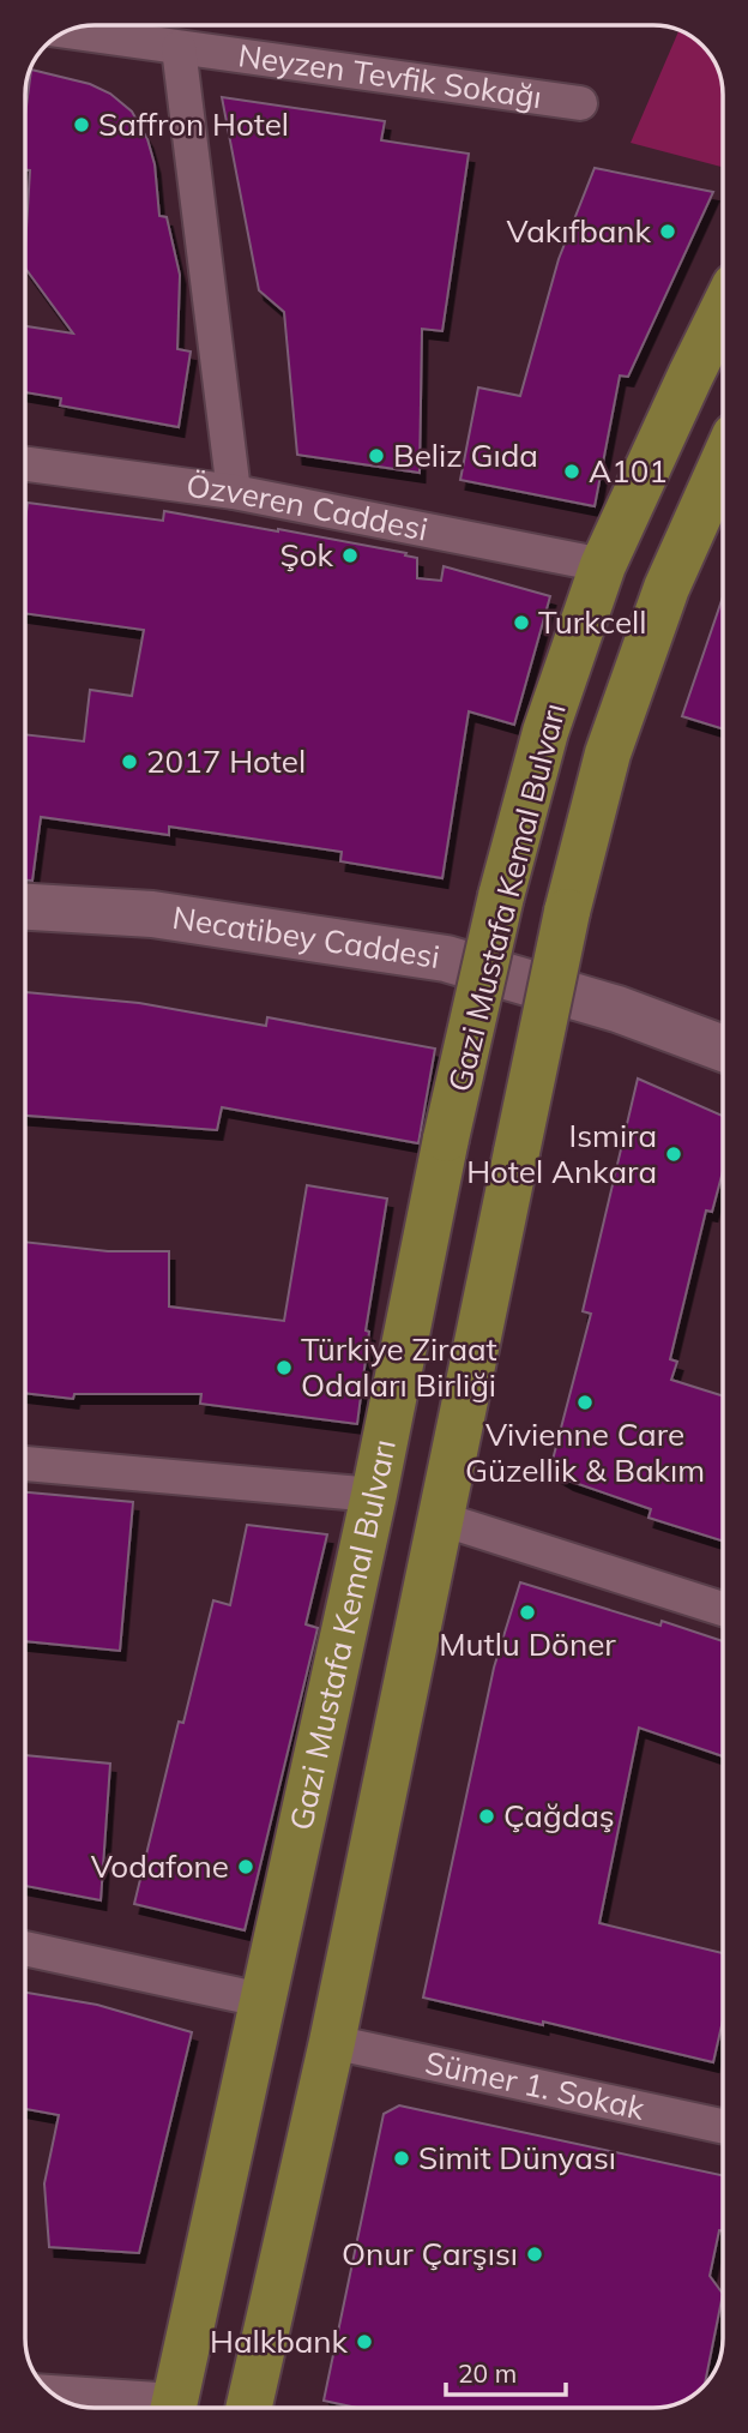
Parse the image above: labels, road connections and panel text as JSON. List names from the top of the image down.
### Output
{
  "streets": {
    "main road": ["Gazi Mustafa Kemal Bulvarı", "Necatibey Caddesi"],
    "street": ["Neyzen Tevfik Sokağı", "Özveren Caddesi", "Sümer 1. Sokak"]
  },
  "crossings": [
    ["Özveren Caddesi", "Gazi Mustafa Kemal Bulvarı"],
    ["Gazi Mustafa Kemal Bulvarı", "Sümer 1. Sokak"]
  ],
  "places": [
    "Saffron Hotel",
    "Vakıfbank",
    "Beliz Gıda",
    "A101",
    "Şok",
    "Turkcell",
    "2017 Hotel",
    "Ismira Hotel Ankara",
    "Türkiye Ziraat Odaları Birliği",
    "Vivienne Care Güzellik & Bakım",
    "Mutlu Döner",
    "Çağdaş",
    "Vodafone",
    "Simit Dünyası",
    "Onur Çarşısı",
    "Halkbank"
  ],
  "scale_bar": "20 m"
}
